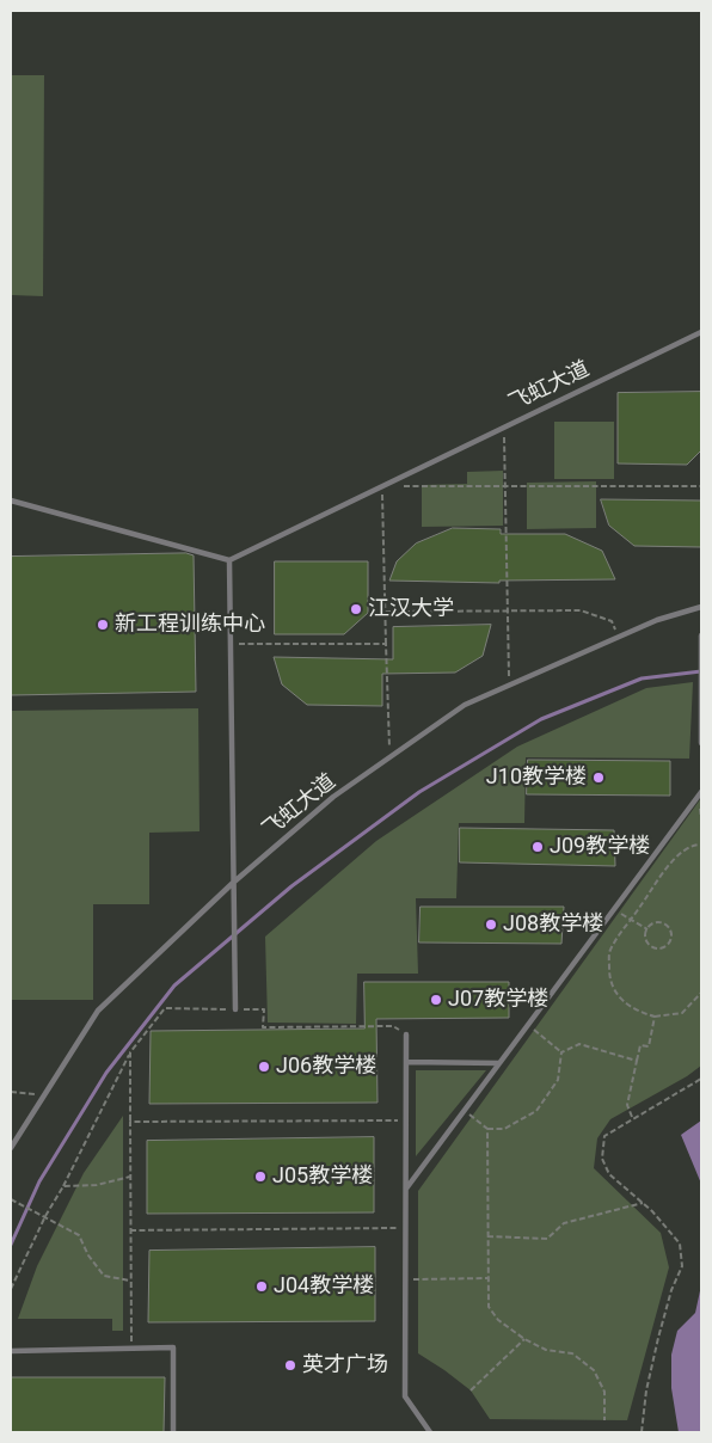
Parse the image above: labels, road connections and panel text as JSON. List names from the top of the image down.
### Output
{
  "streets": {
    "lane": ["飞虹大道"]
  },
  "places": [
    "江汉大学",
    "新工程训练中心",
    "J10教学楼",
    "J09教学楼",
    "J08教学楼",
    "J07教学楼",
    "J06教学楼",
    "J05教学楼",
    "J04教学楼",
    "英才广场"
  ]
}
